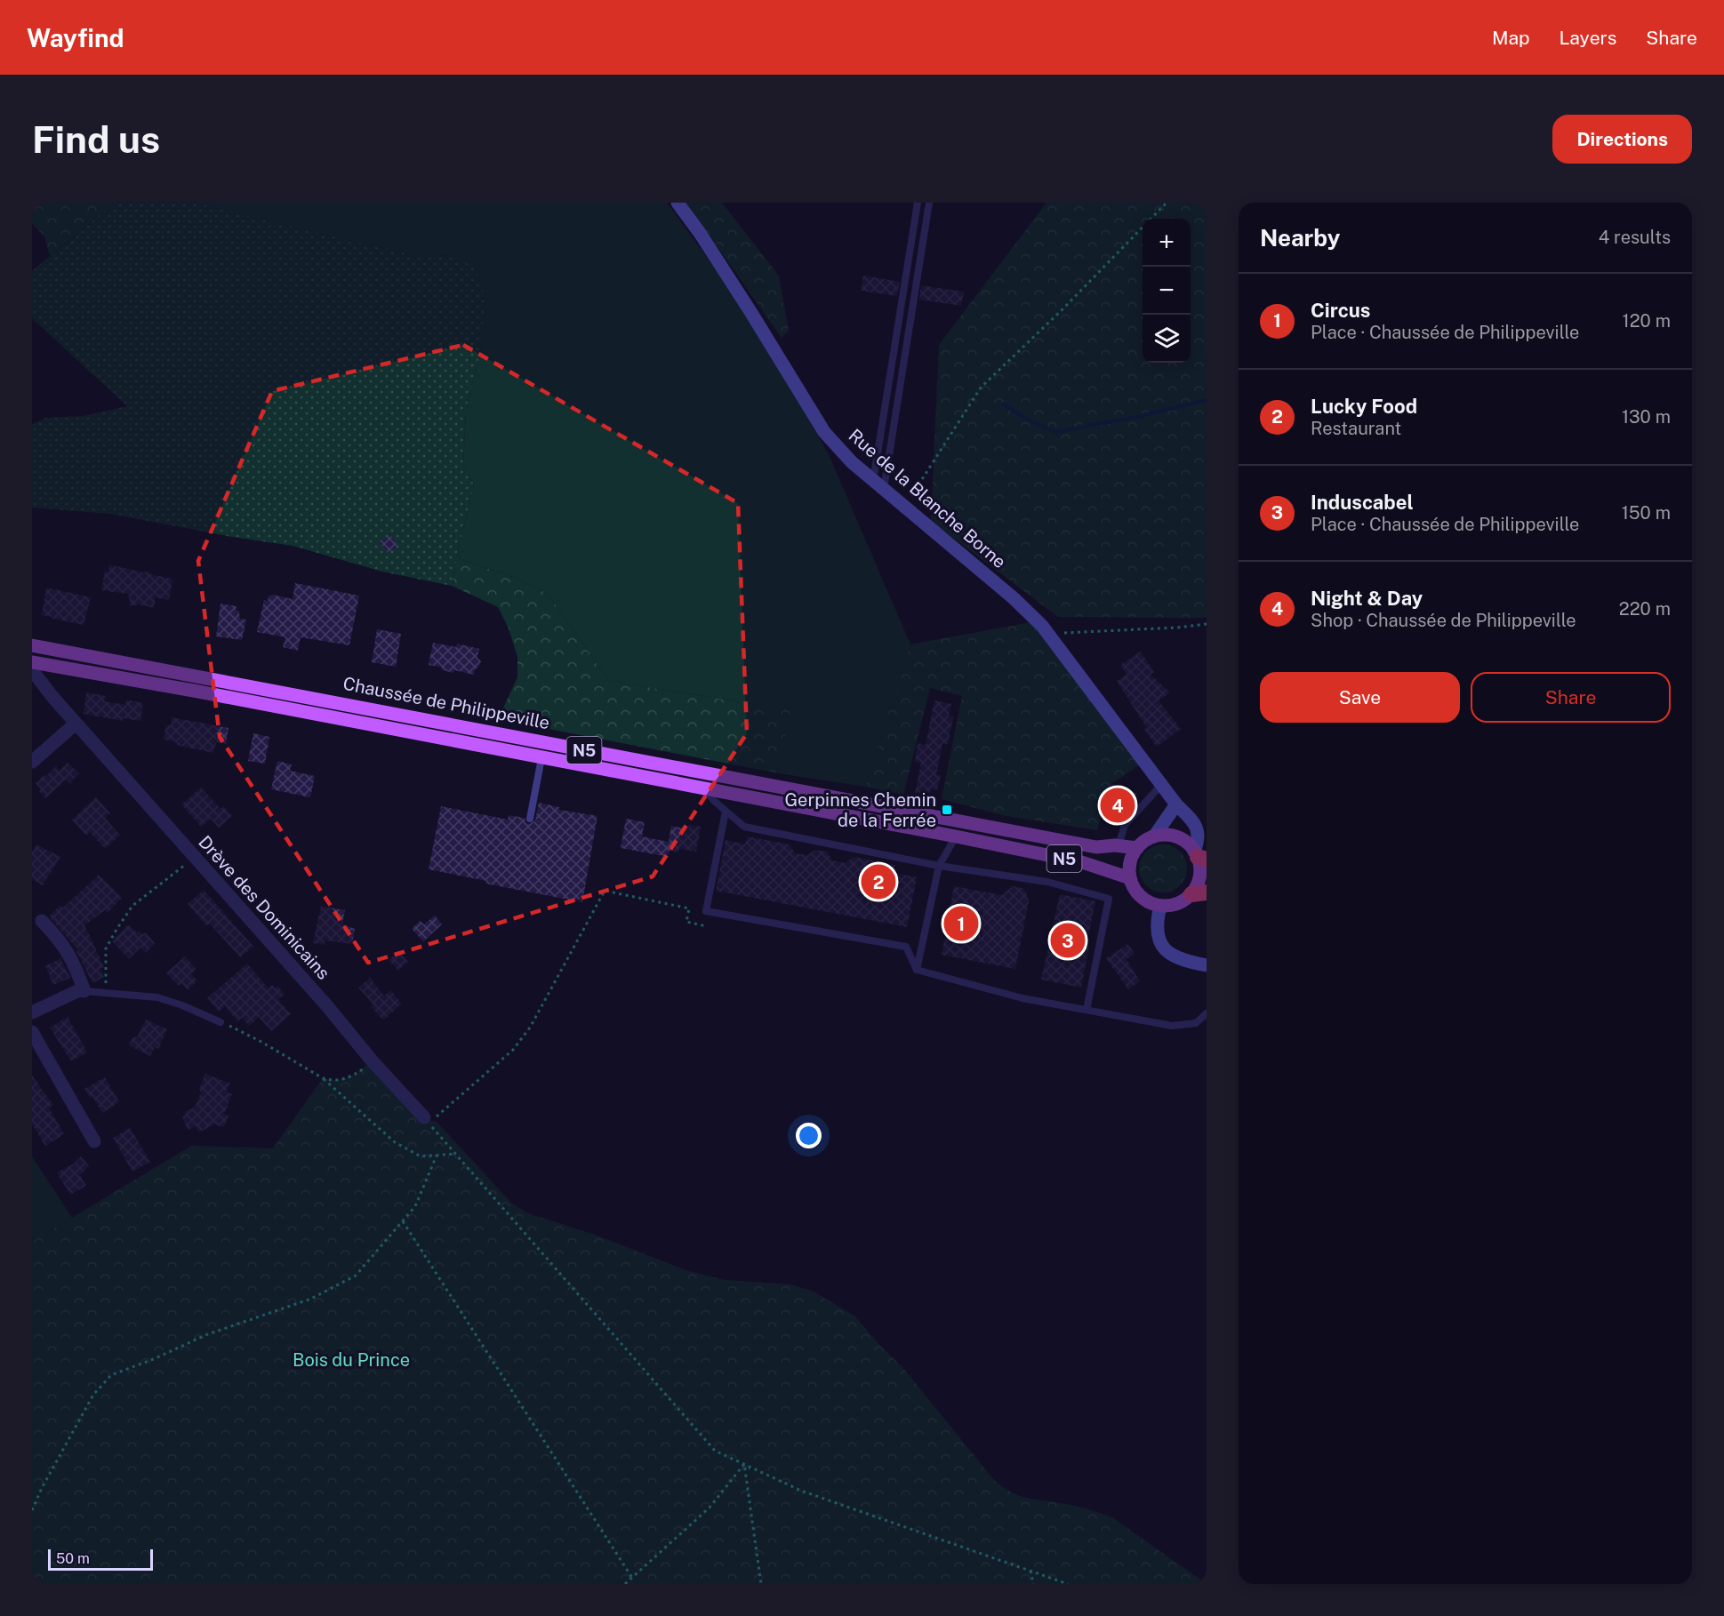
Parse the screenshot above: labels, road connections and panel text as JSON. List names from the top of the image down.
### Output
{
  "streets": {
    "main road": ["Chaussée de Philippeville", "N5"],
    "street": ["Rue de la Blanche Borne", "Drève des Dominicains"]
  },
  "crossings": [
    ["Rue de la Blanche Borne", "Chaussée de Philippeville"]
  ],
  "parks": ["Bois du Prince"],
  "places": {
    "transit": ["Gerpinnes Chemin de la Ferrée"]
  },
  "scale_bar": "50 m",
  "page": {
    "header": "Wayfind",
    "nav": ["Map", "Layers", "Share"],
    "buttons": [
      "Directions",
      ["Save", "Share"]
    ],
    "title": "Find us",
    "heading": ["Nearby", "4 results"],
    "map_buttons": ["+", "−"],
    "list": [
      {
        "mark": "1",
        "name": "Circus",
        "note": "Place · Chaussée de Philippeville",
        "value": "120 m"
      },
      {
        "mark": "2",
        "name": "Lucky Food",
        "note": "Restaurant",
        "value": "130 m"
      },
      {
        "mark": "3",
        "name": "Induscabel",
        "note": "Place · Chaussée de Philippeville",
        "value": "150 m"
      },
      {
        "mark": "4",
        "name": "Night & Day",
        "note": "Shop · Chaussée de Philippeville",
        "value": "220 m"
      }
    ],
    "pins": [
      "4",
      "2",
      "1",
      "3"
    ],
    "scale": "50 m"
  }
}
